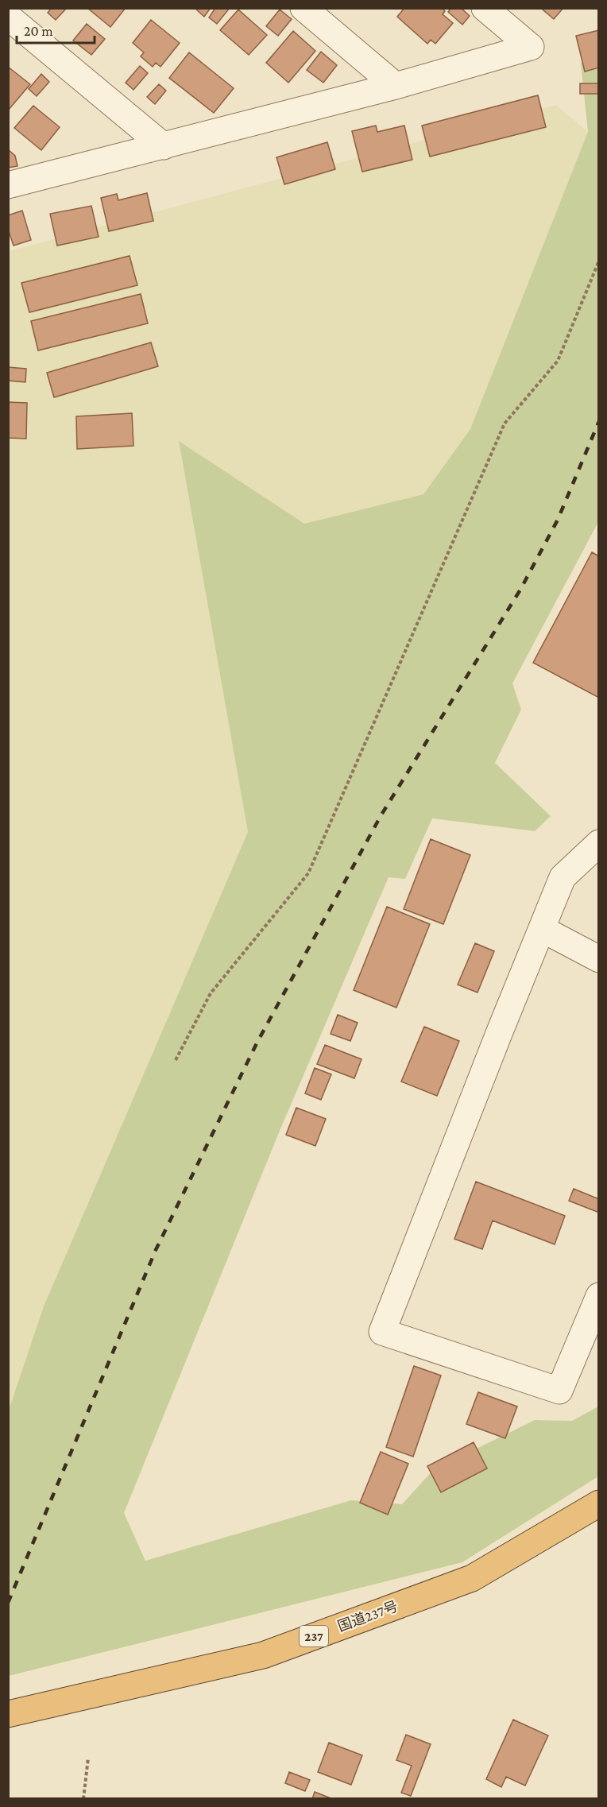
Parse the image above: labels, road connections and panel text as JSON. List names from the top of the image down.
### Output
{
  "streets": {
    "highway": ["国道237号", "237"]
  },
  "scale_bar": "20 m"
}
